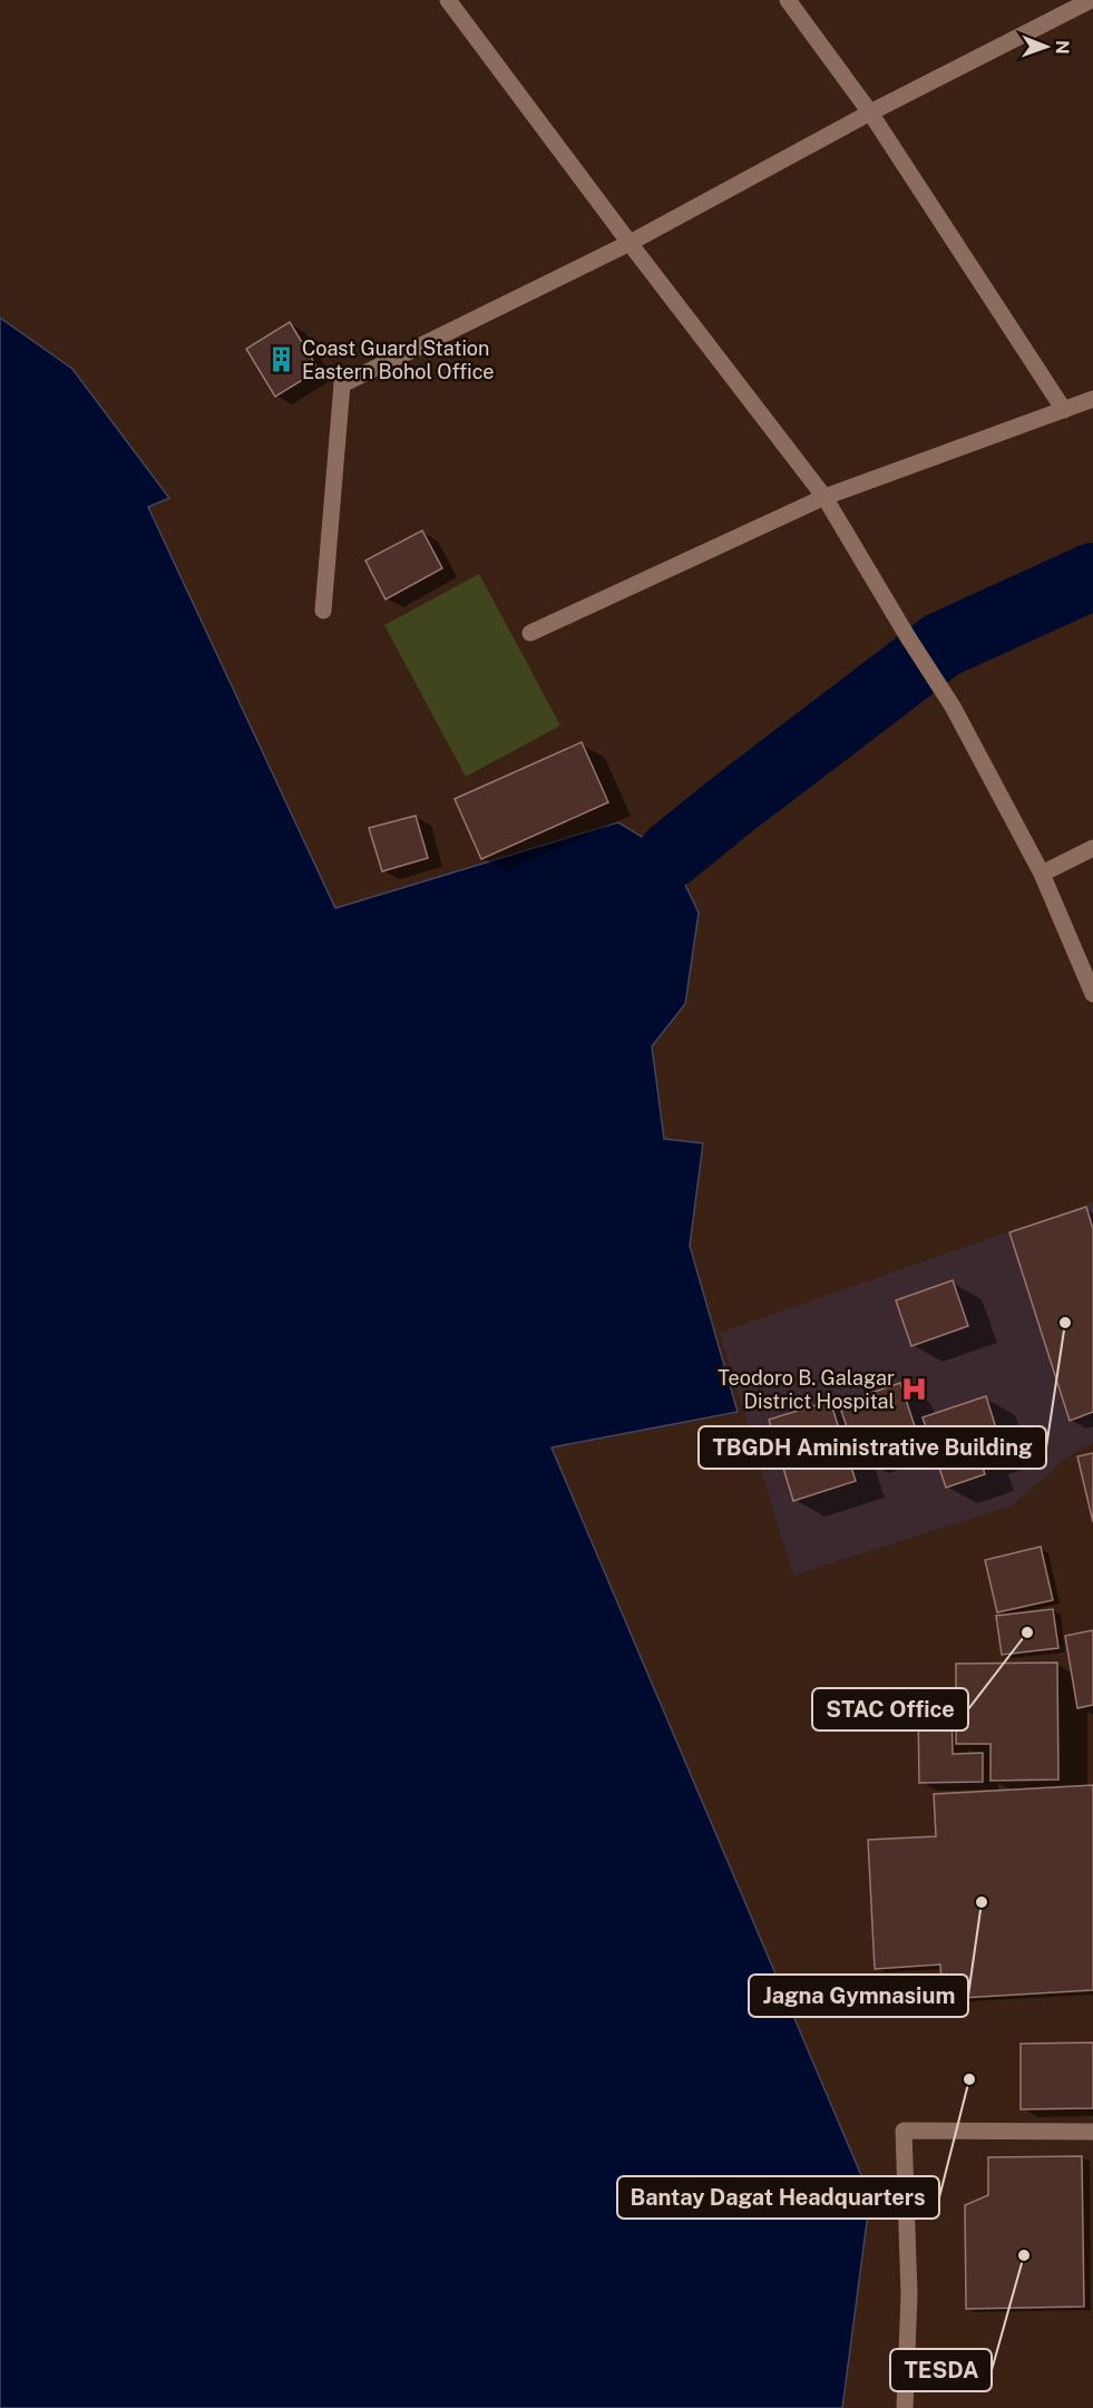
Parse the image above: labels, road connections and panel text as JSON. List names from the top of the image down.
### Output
{
  "places": {
    "building": ["Coast Guard Station Eastern Bohol Office"],
    "other": [
      "TBGDH Aministrative Building",
      "STAC Office",
      "Jagna Gymnasium",
      "Bantay Dagat Headquarters",
      "TESDA"
    ],
    "hospital": ["Teodoro B. Galagar District Hospital"]
  },
  "north": "right"
}
